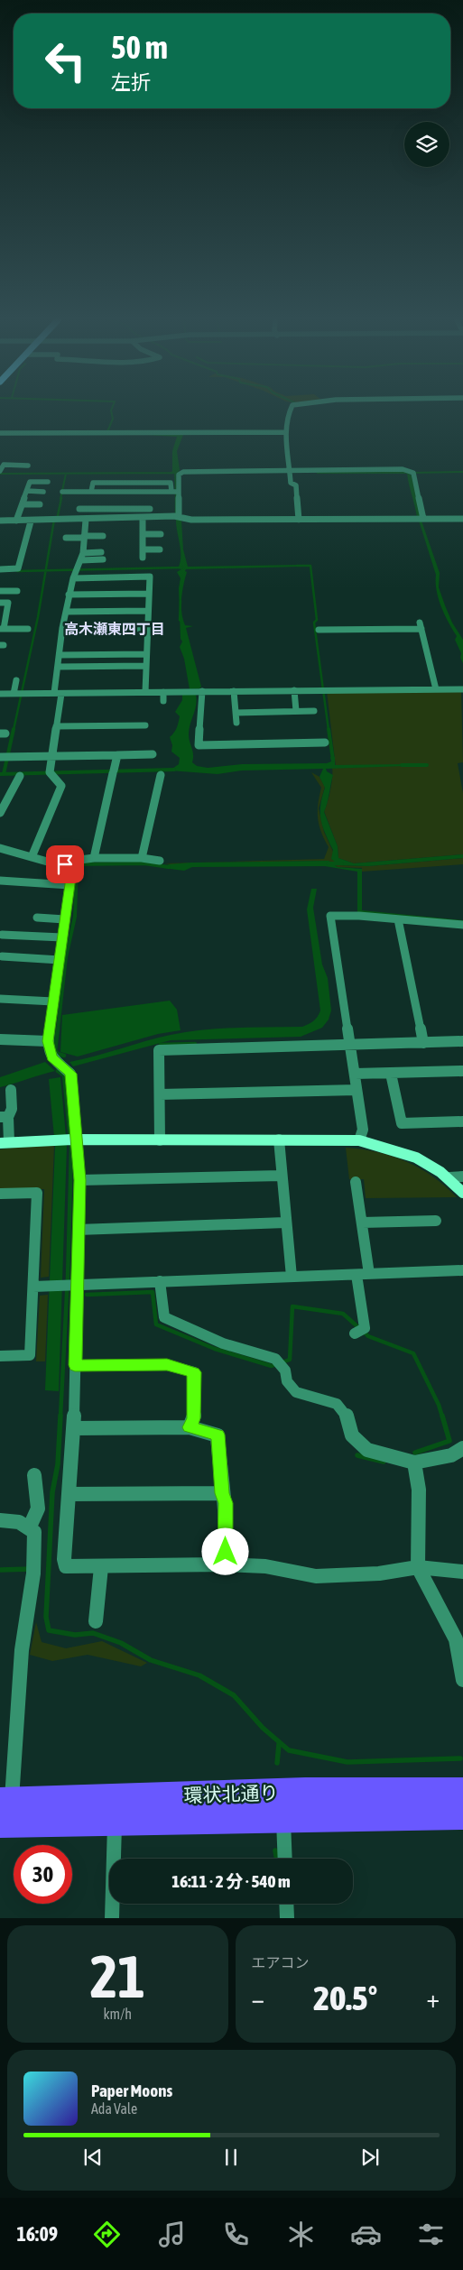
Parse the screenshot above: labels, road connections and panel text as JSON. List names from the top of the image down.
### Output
{
  "streets": {
    "highway": ["環状北通り"]
  },
  "districts": ["高木瀬東四丁目"],
  "page": {
    "turn": ["50 m", "左折"],
    "limit": "30",
    "trip": "16:11 · 2 分 · 540 m",
    "tile": [
      ["21", "km/h"],
      "エアコン"
    ],
    "heat": ["−", "20.5°", "+"],
    "song": ["Paper Moons", "Ada Vale"],
    "tabs": "16:09"
  }
}
